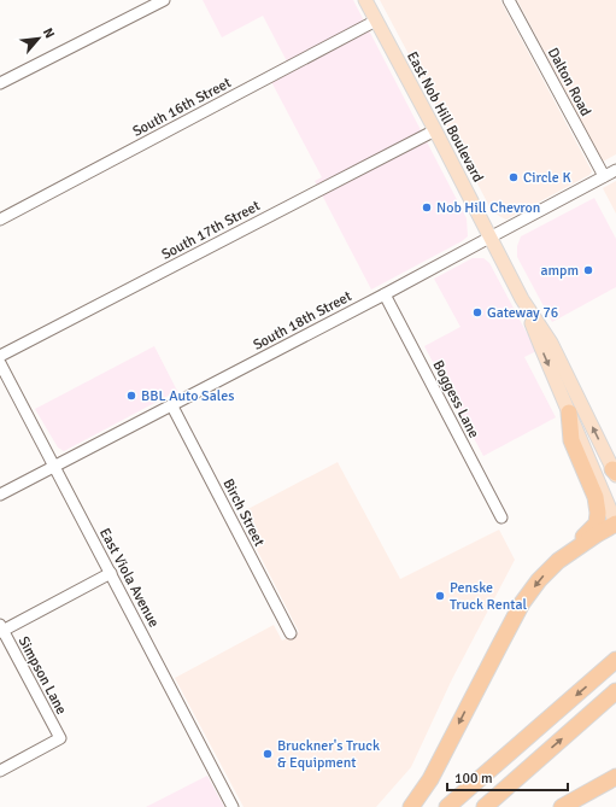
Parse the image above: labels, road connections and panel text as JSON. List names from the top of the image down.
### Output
{
  "streets": {
    "main road": ["East Nob Hill Boulevard"],
    "street": [
      "Dalton Road",
      "South 16th Street",
      "South 17th Street",
      "South 18th Street",
      "Boggess Lane",
      "Birch Street",
      "East Viola Avenue",
      "Simpson Lane"
    ]
  },
  "crossings": [
    ["Dalton Road", "South 18th Street"],
    ["South 16th Street", "East Nob Hill Boulevard"],
    ["East Nob Hill Boulevard", "South 17th Street"],
    ["East Nob Hill Boulevard", "South 18th Street"],
    ["South 18th Street", "Boggess Lane"],
    ["South 18th Street", "Birch Street"],
    ["South 18th Street", "East Viola Avenue"]
  ],
  "places": [
    "Circle K",
    "Nob Hill Chevron",
    "ampm",
    "Gateway 76",
    "BBL Auto Sales",
    "Penske Truck Rental",
    "Bruckner's Truck & Equipment"
  ],
  "scale_bar": "100 m",
  "north": "top right"
}
